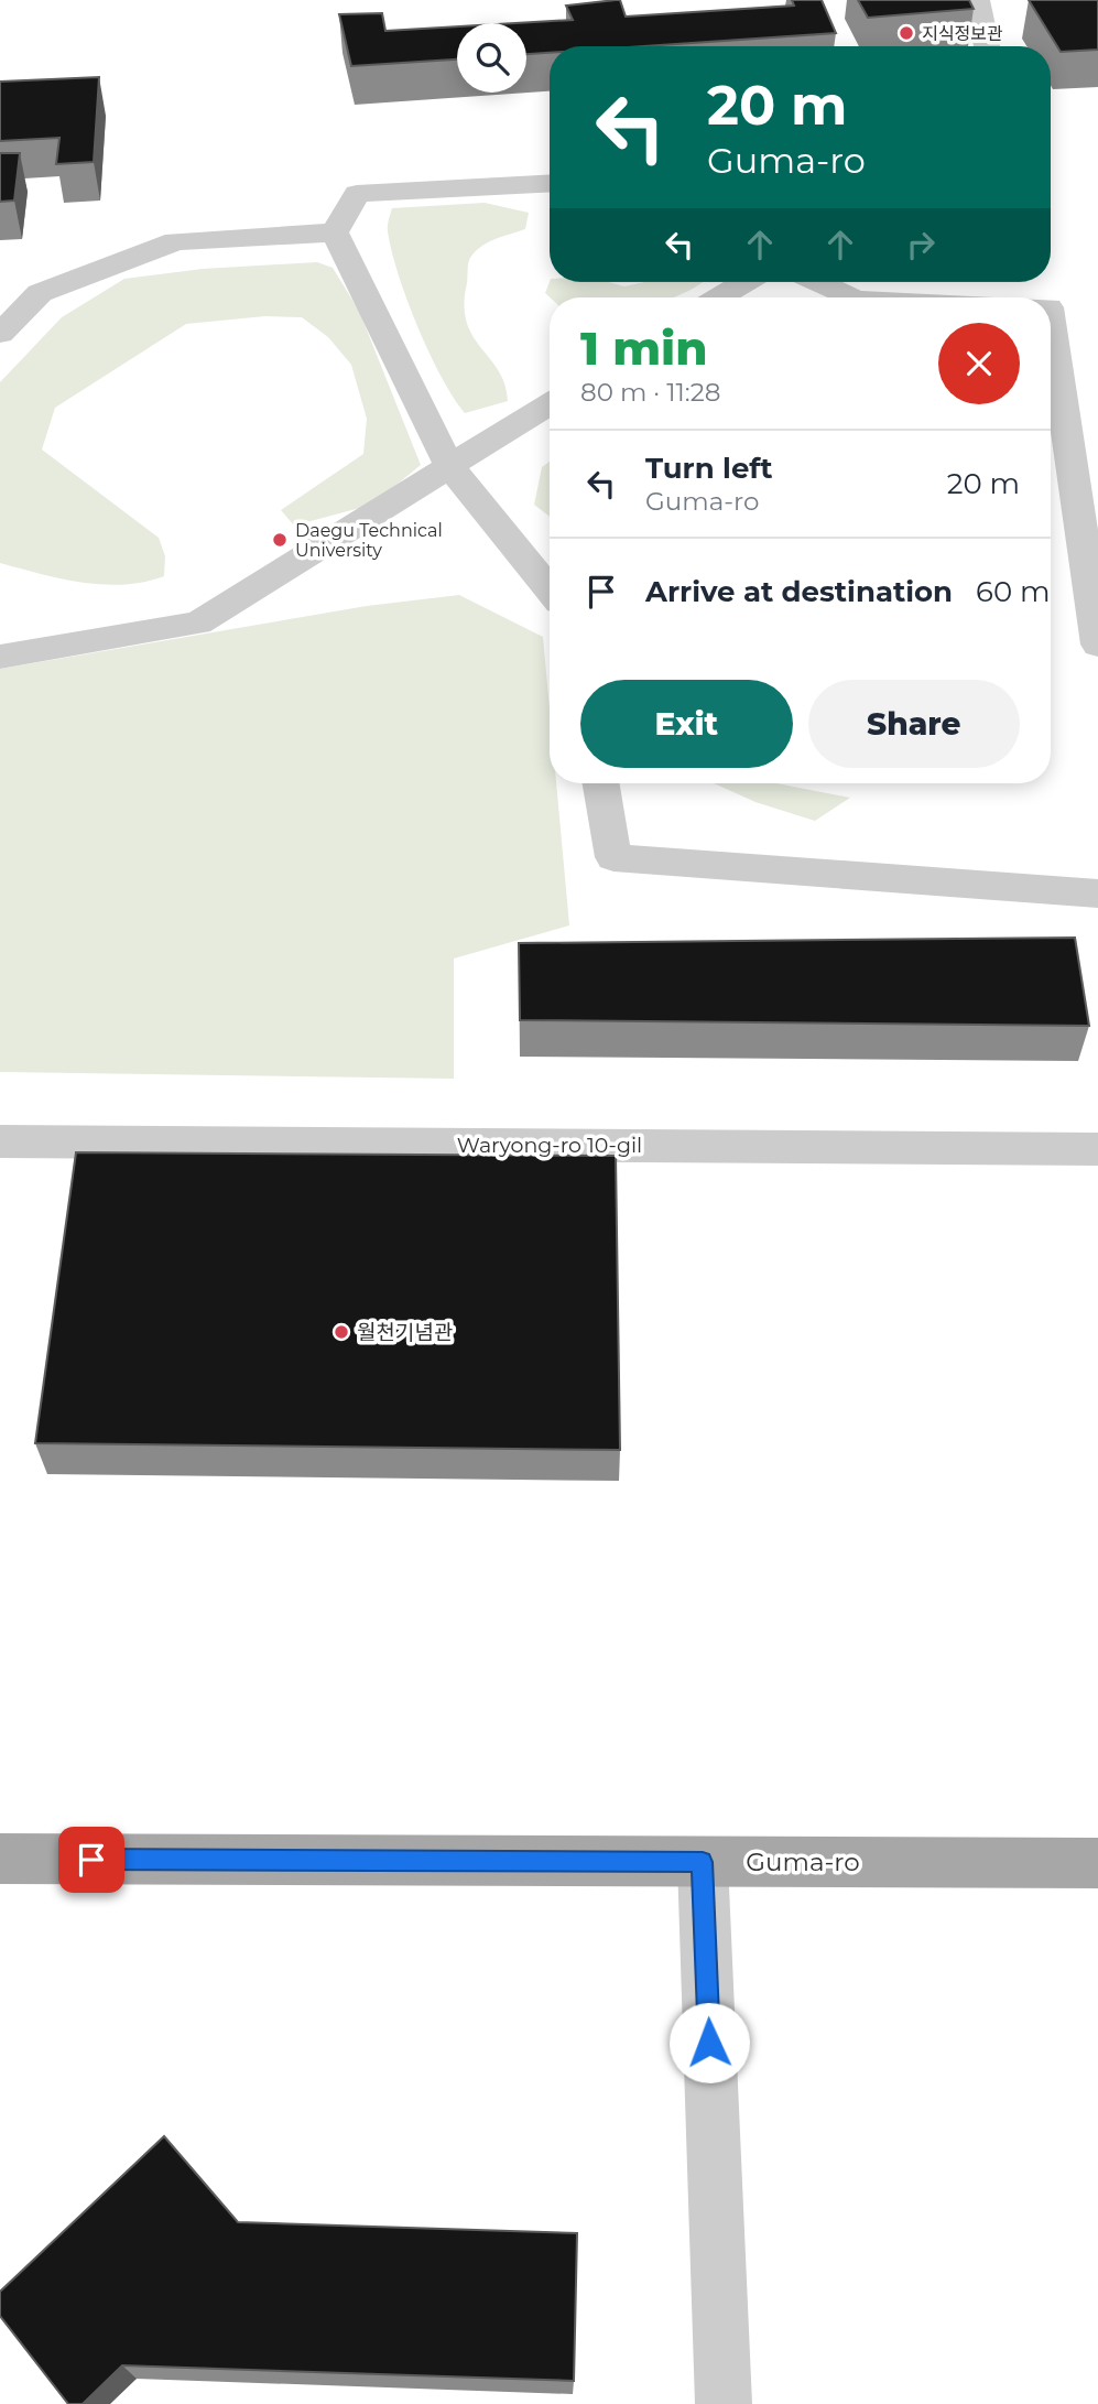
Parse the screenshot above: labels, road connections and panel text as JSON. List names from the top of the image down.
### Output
{
  "streets": {
    "main road": ["Guma-ro"],
    "street": ["Waryong-ro 10-gil"]
  },
  "places": ["지식정보관", "Daegu Technical University", "월천기념관"],
  "page": {
    "turn": ["20 m", "Guma-ro"],
    "heading": ["1 min", "80 m · 11:28"],
    "list": [
      {
        "name": "Turn left",
        "note": "Guma-ro",
        "value": "20 m"
      },
      {
        "name": "Arrive at destination",
        "value": "60 m"
      }
    ],
    "buttons": ["Exit", "Share"]
  }
}
